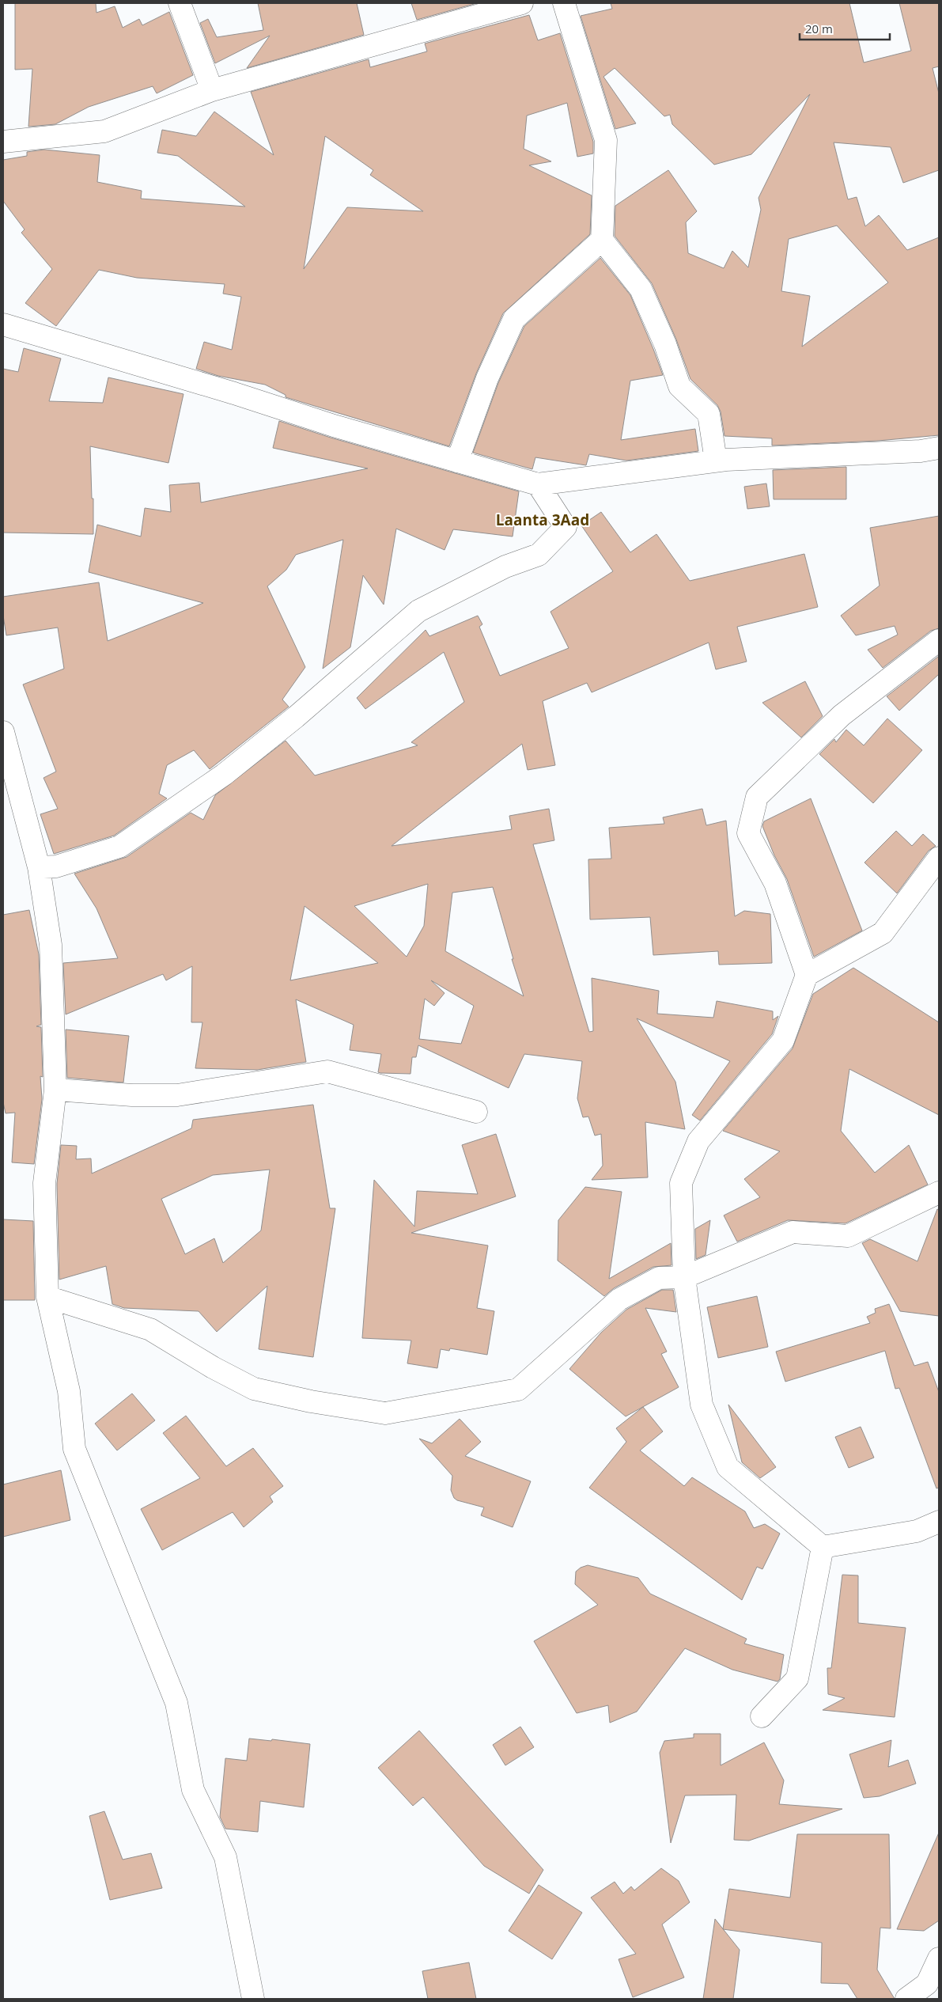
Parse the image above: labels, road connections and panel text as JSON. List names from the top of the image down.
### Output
{
  "districts": ["Laanta 3Aad"],
  "scale_bar": "20 m"
}
